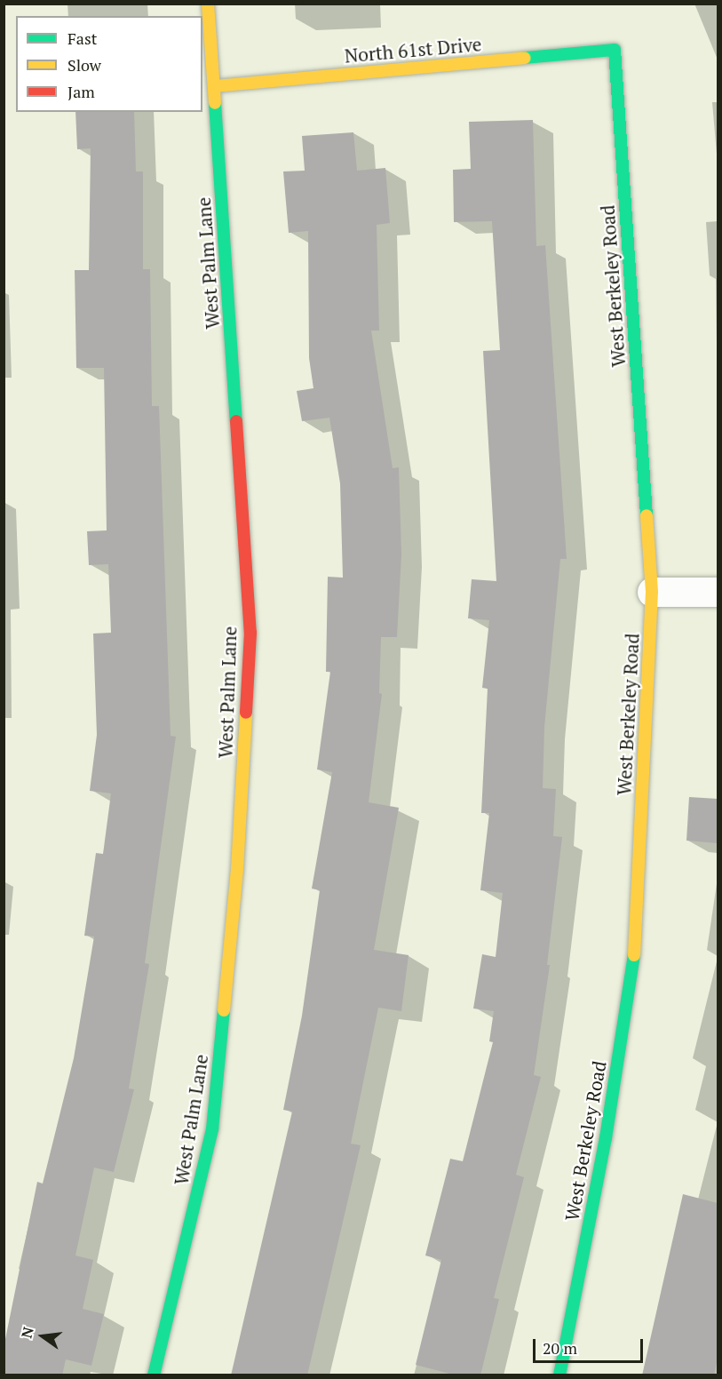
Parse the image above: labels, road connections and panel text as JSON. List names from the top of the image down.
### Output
{
  "streets": {
    "street": ["North 61st Drive", "West Palm Lane", "West Berkeley Road"]
  },
  "crossings": [
    ["North 61st Drive", "West Palm Lane"],
    ["North 61st Drive", "West Berkeley Road"]
  ],
  "legend": ["Fast", "Slow", "Jam"],
  "scale_bar": "20 m",
  "north": "left"
}
